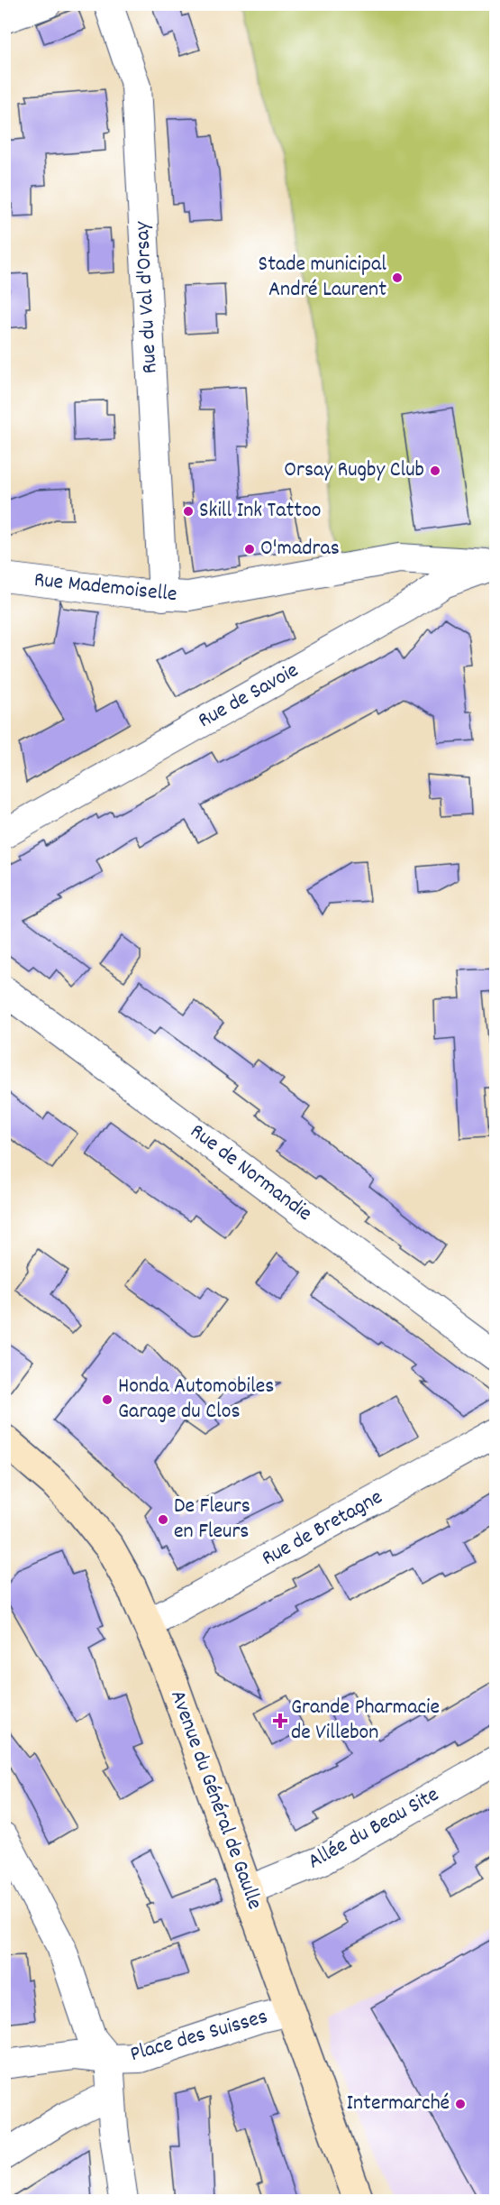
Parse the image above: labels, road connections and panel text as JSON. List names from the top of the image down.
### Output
{
  "streets": {
    "main road": ["Avenue du Général de Gaulle"],
    "street": [
      "Rue du Val d'Orsay",
      "Rue Mademoiselle",
      "Rue de Savoie",
      "Rue de Normandie",
      "Rue de Bretagne",
      "Allée du Beau Site",
      "Place des Suisses"
    ]
  },
  "crossings": [
    ["Rue du Val d'Orsay", "Rue Mademoiselle"],
    ["Rue Mademoiselle", "Rue de Savoie"],
    ["Rue de Bretagne", "Avenue du Général de Gaulle"],
    ["Avenue du Général de Gaulle", "Allée du Beau Site"],
    ["Avenue du Général de Gaulle", "Place des Suisses"]
  ],
  "places": {
    "other": [
      "Stade municipal André Laurent",
      "Orsay Rugby Club",
      "Skill Ink Tattoo",
      "O'madras",
      "Honda Automobiles Garage du Clos",
      "De Fleurs en Fleurs",
      "Intermarché"
    ],
    "health": ["Grande Pharmacie de Villebon"]
  }
}
